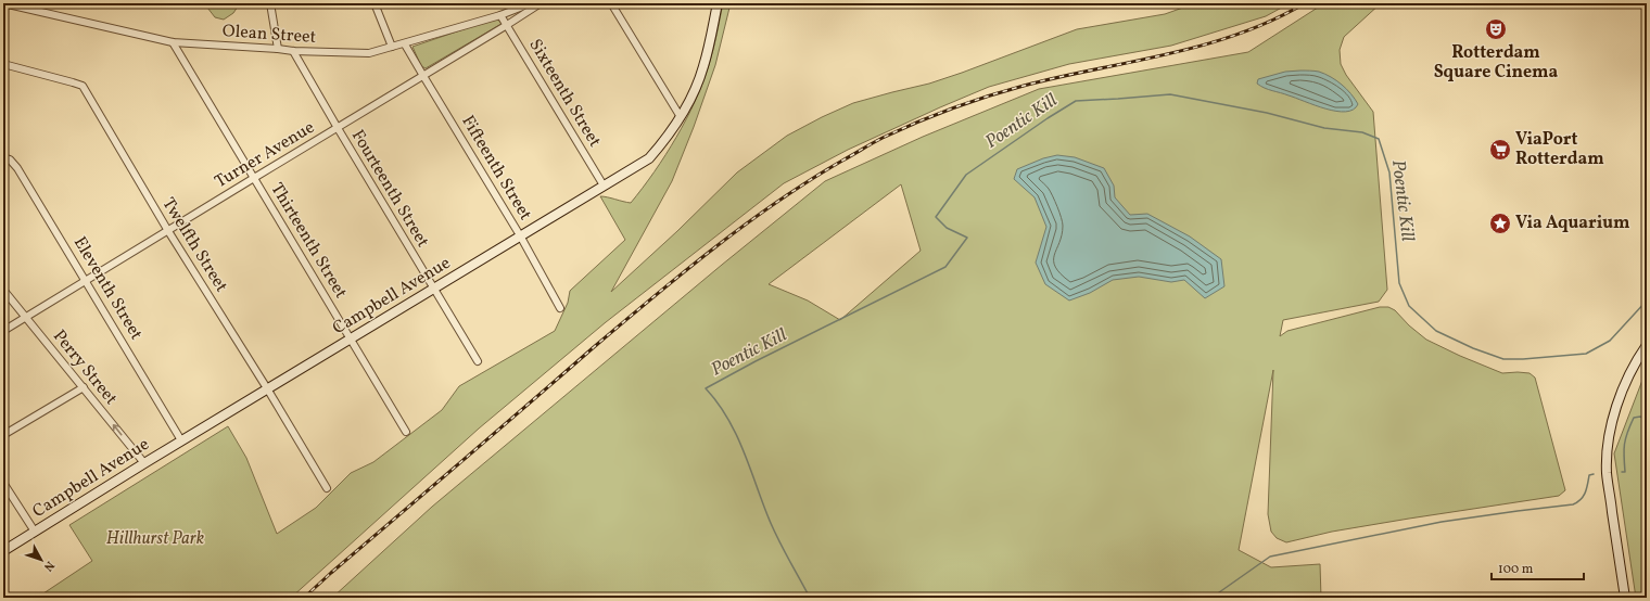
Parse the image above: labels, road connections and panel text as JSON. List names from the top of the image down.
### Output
{
  "streets": {
    "street": [
      "Olean Street",
      "Sixteenth Street",
      "Turner Avenue",
      "Fifteenth Street",
      "Fourteenth Street",
      "Thirteenth Street",
      "Twelfth Street",
      "Eleventh Street",
      "Campbell Avenue",
      "Perry Street"
    ]
  },
  "crossings": [
    ["Olean Street", "Sixteenth Street"],
    ["Olean Street", "Fifteenth Street"],
    ["Olean Street", "Fourteenth Street"],
    ["Olean Street", "Thirteenth Street"],
    ["Sixteenth Street", "Turner Avenue"],
    ["Sixteenth Street", "Campbell Avenue"],
    ["Turner Avenue", "Fifteenth Street"],
    ["Turner Avenue", "Fourteenth Street"],
    ["Turner Avenue", "Thirteenth Street"],
    ["Turner Avenue", "Twelfth Street"],
    ["Turner Avenue", "Eleventh Street"],
    ["Turner Avenue", "Perry Street"],
    ["Fifteenth Street", "Campbell Avenue"],
    ["Fourteenth Street", "Campbell Avenue"],
    ["Thirteenth Street", "Campbell Avenue"],
    ["Twelfth Street", "Campbell Avenue"],
    ["Eleventh Street", "Campbell Avenue"],
    ["Campbell Avenue", "Perry Street"]
  ],
  "one_way": ["Perry Street"],
  "water": ["Poentic Kill"],
  "parks": ["Hillhurst Park"],
  "places": {
    "theatre": ["Rotterdam Square Cinema"],
    "supermarket": ["ViaPort Rotterdam"],
    "place": ["Via Aquarium"]
  },
  "scale_bar": "100 m",
  "north": "bottom right"
}
